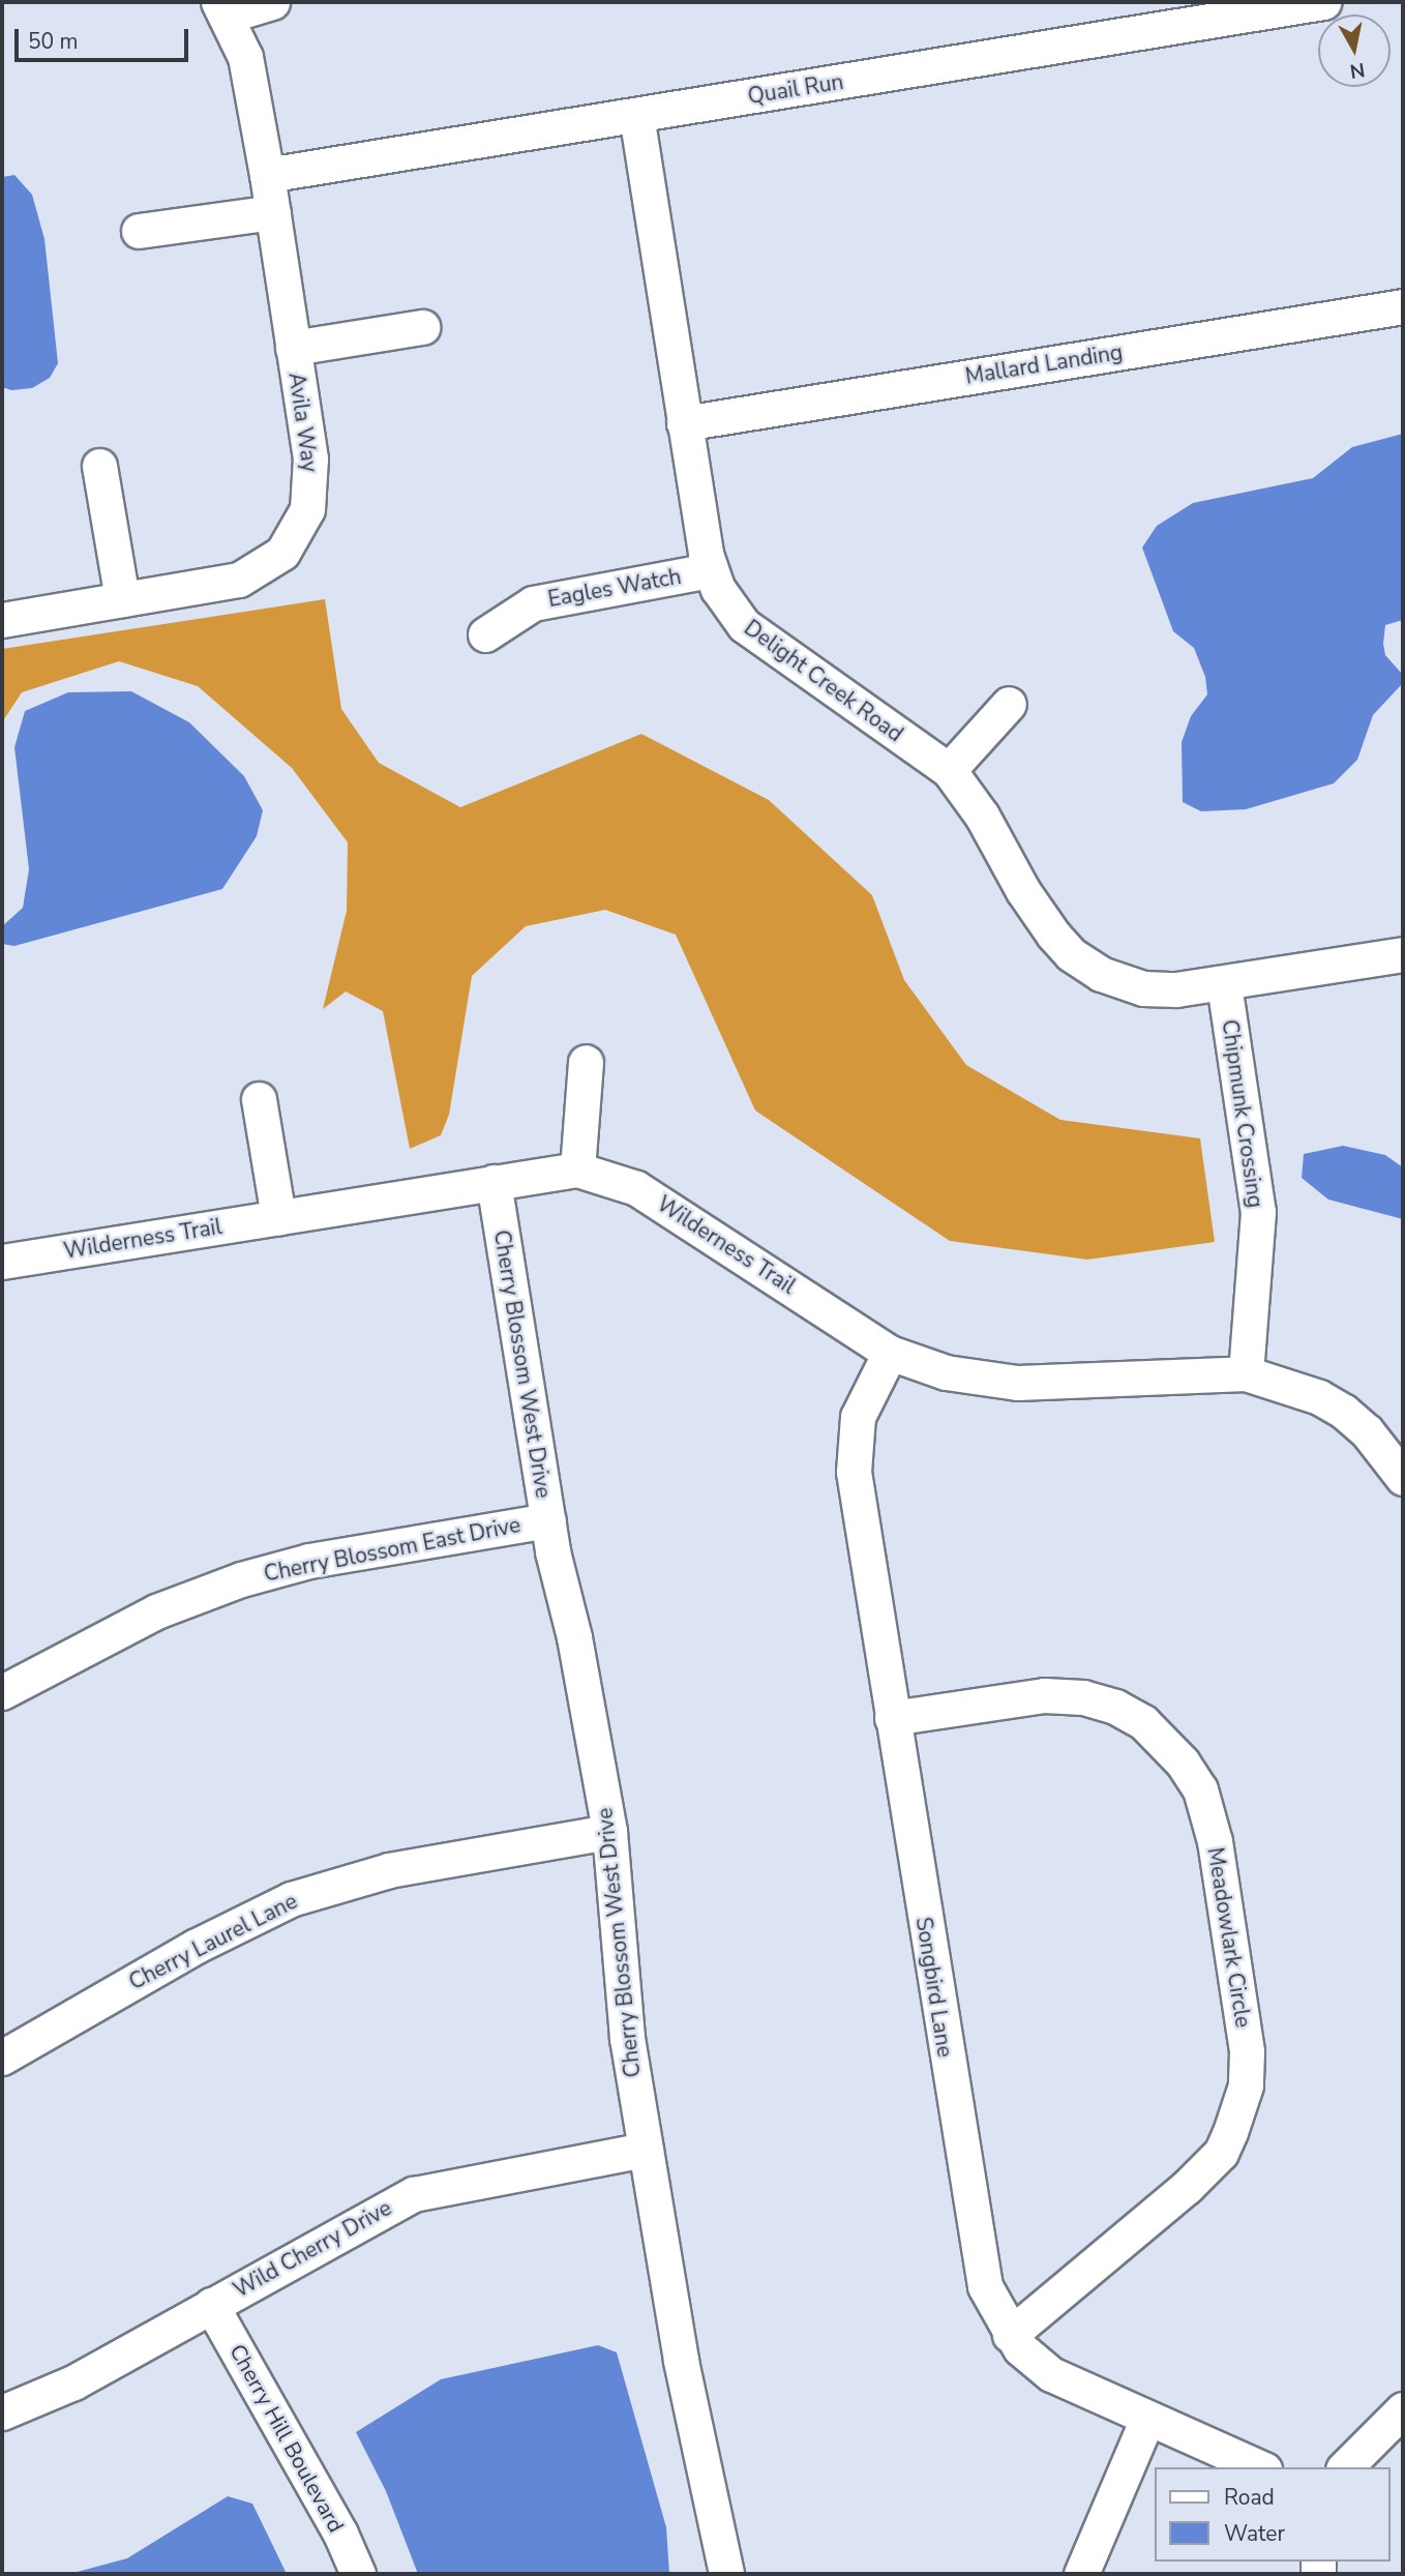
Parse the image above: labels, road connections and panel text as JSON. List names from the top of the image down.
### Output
{
  "streets": {
    "street": [
      "Quail Run",
      "Mallard Landing",
      "Avila Way",
      "Eagles Watch",
      "Delight Creek Road",
      "Chipmunk Crossing",
      "Wilderness Trail",
      "Cherry Blossom West Drive",
      "Cherry Blossom East Drive",
      "Meadowlark Circle",
      "Cherry Laurel Lane",
      "Songbird Lane",
      "Wild Cherry Drive",
      "Cherry Hill Boulevard"
    ]
  },
  "crossings": [
    ["Quail Run", "Avila Way"],
    ["Quail Run", "Delight Creek Road"],
    ["Mallard Landing", "Delight Creek Road"],
    ["Eagles Watch", "Delight Creek Road"],
    ["Delight Creek Road", "Chipmunk Crossing"],
    ["Chipmunk Crossing", "Wilderness Trail"],
    ["Wilderness Trail", "Cherry Blossom West Drive"],
    ["Wilderness Trail", "Songbird Lane"],
    ["Cherry Blossom West Drive", "Cherry Blossom East Drive"],
    ["Cherry Blossom West Drive", "Cherry Laurel Lane"],
    ["Cherry Blossom West Drive", "Wild Cherry Drive"],
    ["Meadowlark Circle", "Songbird Lane"],
    ["Wild Cherry Drive", "Cherry Hill Boulevard"]
  ],
  "legend": ["Road", "Water"],
  "scale_bar": "50 m",
  "north": "bottom"
}
